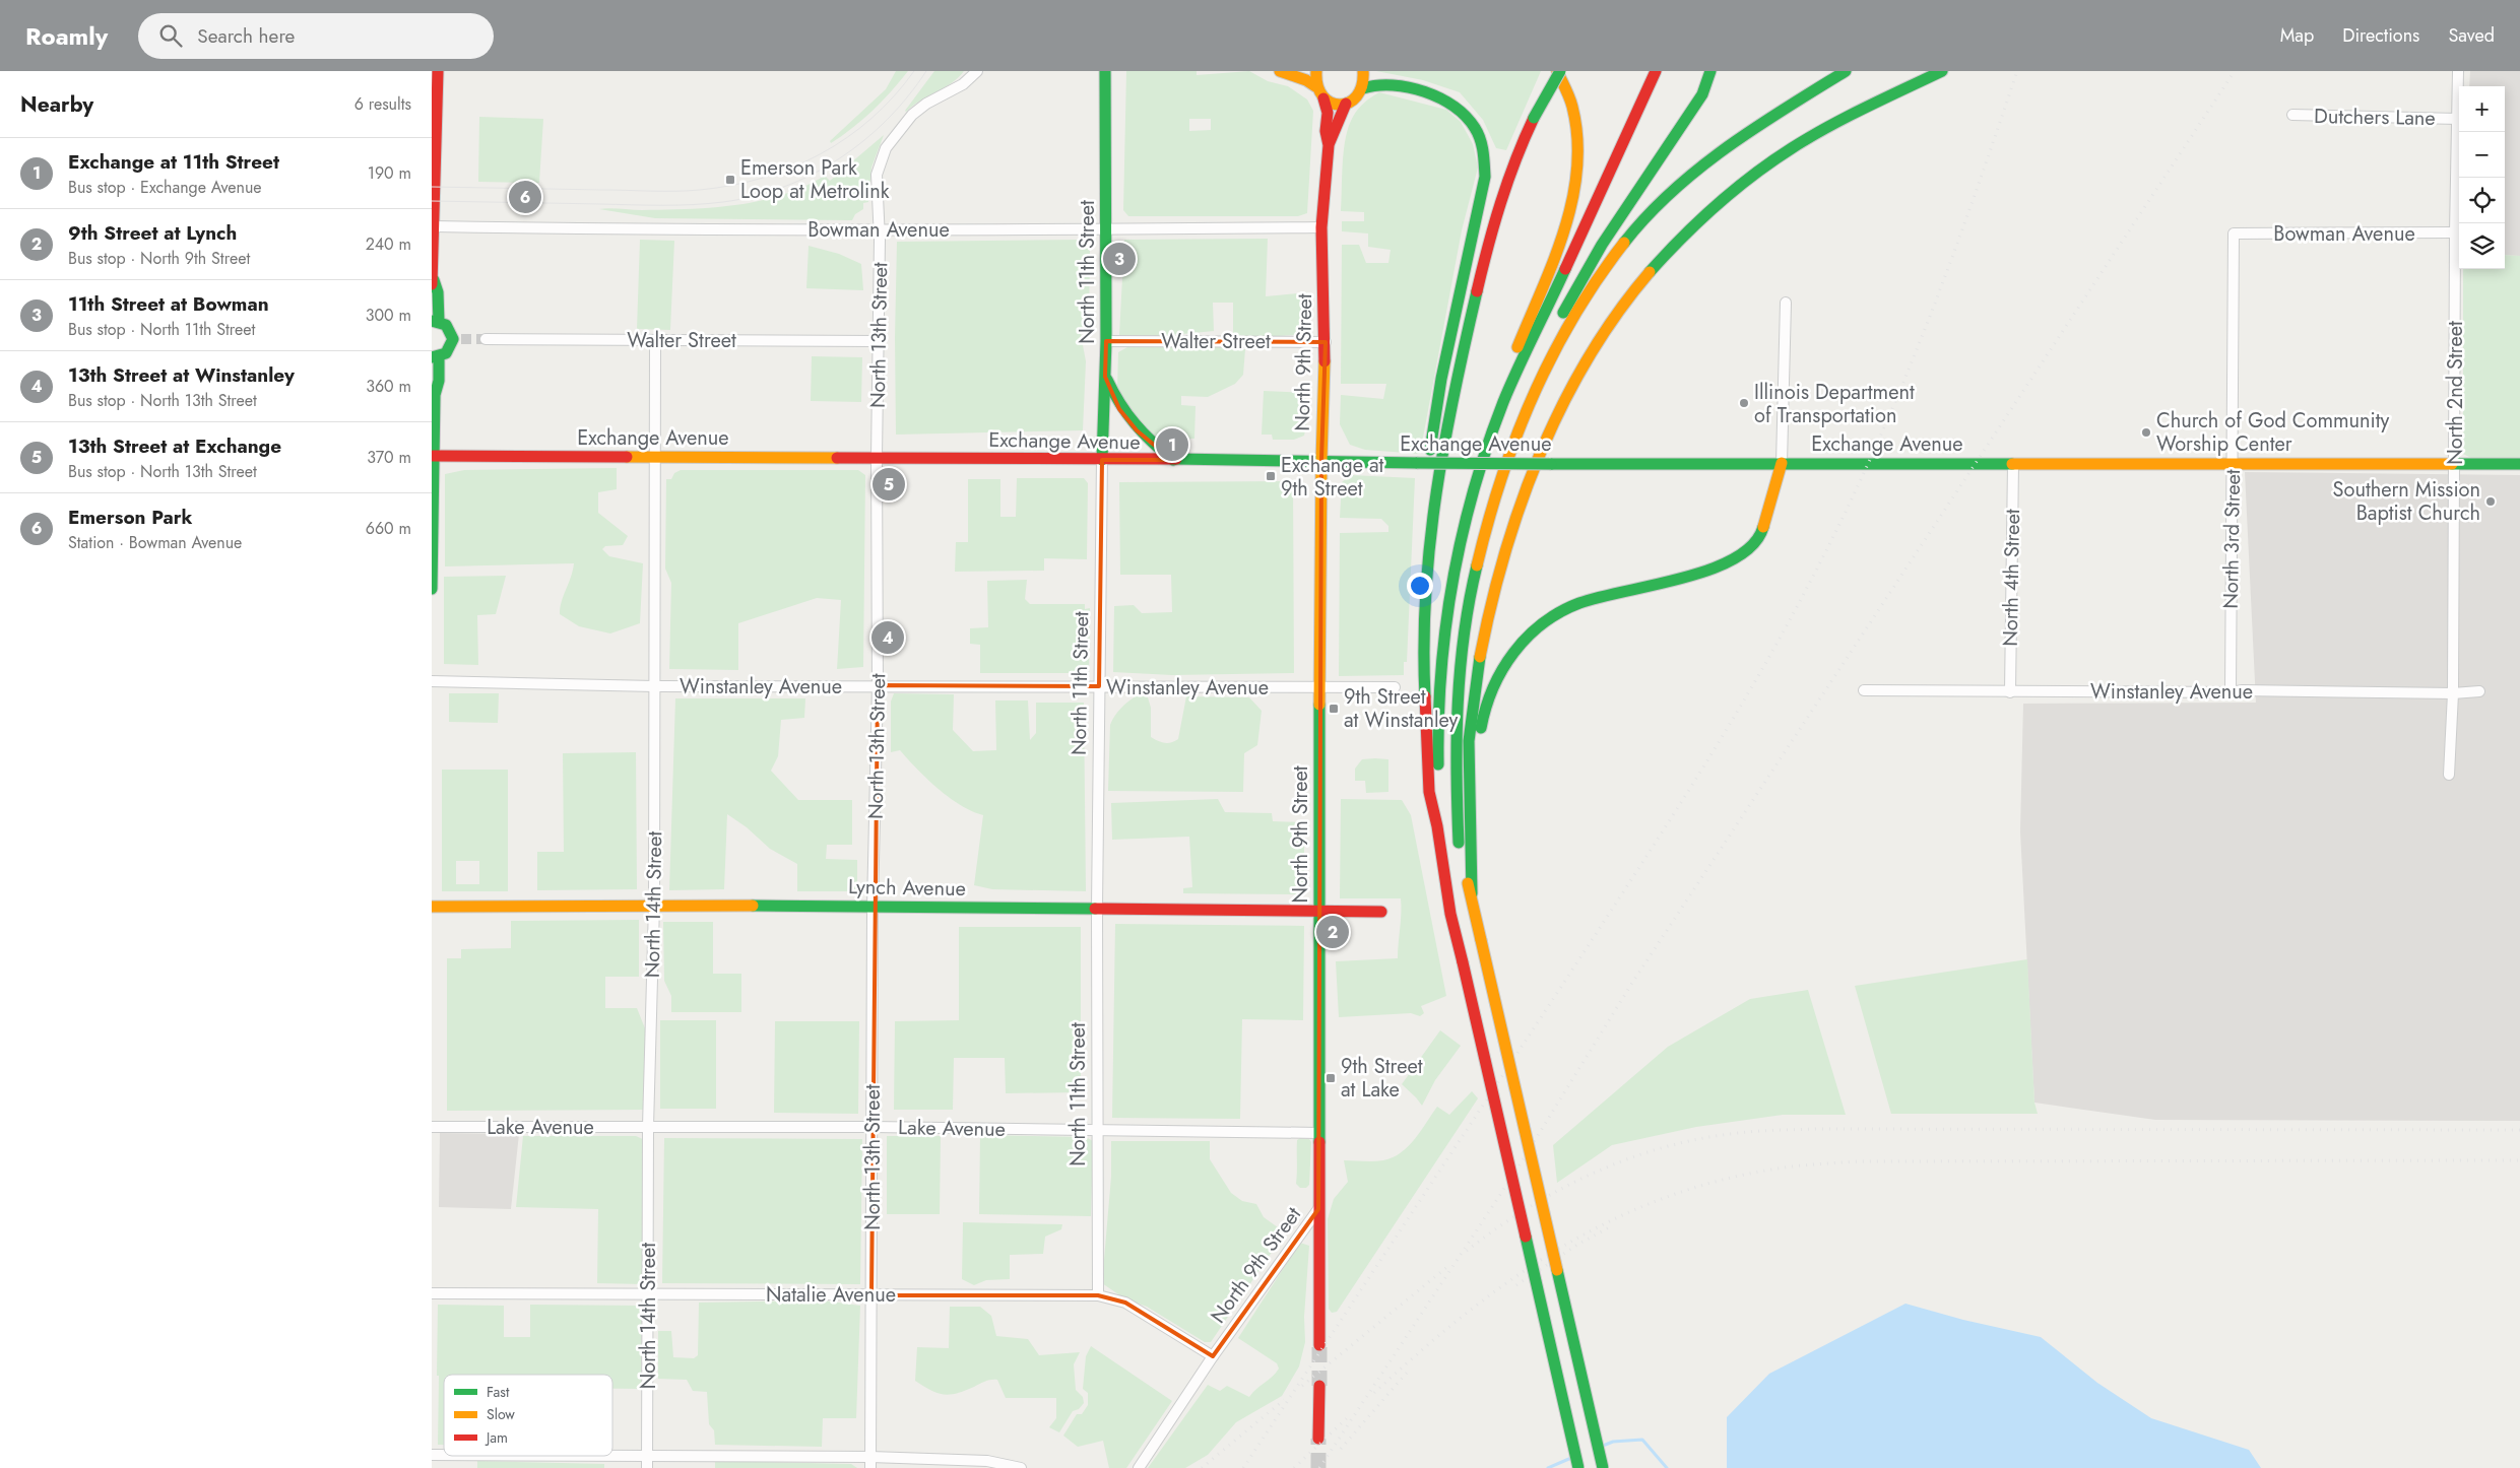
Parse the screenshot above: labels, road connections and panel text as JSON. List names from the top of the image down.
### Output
{
  "streets": {
    "main road": [
      "North 11th Street",
      "North 9th Street",
      "Exchange Avenue",
      "Lynch Avenue"
    ],
    "street": [
      "Dutchers Lane",
      "Bowman Avenue",
      "North 13th Street",
      "Walter Street",
      "North 2nd Street",
      "North 3rd Street",
      "North 4th Street",
      "Winstanley Avenue",
      "North 14th Street",
      "Lake Avenue",
      "Natalie Avenue"
    ]
  },
  "crossings": [
    ["Dutchers Lane", "North 2nd Street"],
    ["Bowman Avenue", "North 11th Street"],
    ["Bowman Avenue", "North 13th Street"],
    ["Bowman Avenue", "North 9th Street"],
    ["Bowman Avenue", "North 2nd Street"],
    ["Bowman Avenue", "North 3rd Street"],
    ["North 11th Street", "Walter Street"],
    ["North 11th Street", "Exchange Avenue"],
    ["North 11th Street", "Winstanley Avenue"],
    ["North 11th Street", "Lynch Avenue"],
    ["North 11th Street", "Lake Avenue"],
    ["North 11th Street", "Natalie Avenue"],
    ["North 13th Street", "Walter Street"],
    ["North 13th Street", "Exchange Avenue"],
    ["North 13th Street", "Winstanley Avenue"],
    ["North 13th Street", "Lynch Avenue"],
    ["North 13th Street", "Lake Avenue"],
    ["North 13th Street", "Natalie Avenue"],
    ["Walter Street", "North 9th Street"],
    ["Walter Street", "North 14th Street"],
    ["North 9th Street", "Exchange Avenue"],
    ["North 9th Street", "Winstanley Avenue"],
    ["North 9th Street", "Lynch Avenue"],
    ["North 9th Street", "Lake Avenue"],
    ["North 9th Street", "Natalie Avenue"],
    ["North 2nd Street", "Exchange Avenue"],
    ["North 2nd Street", "Winstanley Avenue"],
    ["Exchange Avenue", "North 3rd Street"],
    ["Exchange Avenue", "North 4th Street"],
    ["Exchange Avenue", "North 14th Street"],
    ["North 3rd Street", "Winstanley Avenue"],
    ["North 4th Street", "Winstanley Avenue"],
    ["Winstanley Avenue", "North 14th Street"],
    ["Lynch Avenue", "North 14th Street"],
    ["North 14th Street", "Lake Avenue"],
    ["North 14th Street", "Natalie Avenue"]
  ],
  "places": {
    "transit": [
      "Emerson Park Loop at Metrolink",
      "Exchange at 9th Street",
      "9th Street at Winstanley",
      "9th Street at Lake"
    ],
    "other": ["Illinois Department of Transportation", "Church of God Community Worship Center", "Southern Mission Baptist Church"]
  },
  "legend": ["Fast", "Slow", "Jam"],
  "page": {
    "header": "Roamly",
    "search": "Search here",
    "nav": ["Map", "Directions", "Saved"],
    "heading": ["Nearby", "6 results"],
    "map_buttons": ["+", "−"],
    "list": [
      {
        "mark": "1",
        "name": "Exchange at 11th Street",
        "note": "Bus stop · Exchange Avenue",
        "value": "190 m"
      },
      {
        "mark": "2",
        "name": "9th Street at Lynch",
        "note": "Bus stop · North 9th Street",
        "value": "240 m"
      },
      {
        "mark": "3",
        "name": "11th Street at Bowman",
        "note": "Bus stop · North 11th Street",
        "value": "300 m"
      },
      {
        "mark": "4",
        "name": "13th Street at Winstanley",
        "note": "Bus stop · North 13th Street",
        "value": "360 m"
      },
      {
        "mark": "5",
        "name": "13th Street at Exchange",
        "note": "Bus stop · North 13th Street",
        "value": "370 m"
      },
      {
        "mark": "6",
        "name": "Emerson Park",
        "note": "Station · Bowman Avenue",
        "value": "660 m"
      }
    ],
    "pins": [
      "6",
      "3",
      "1",
      "5",
      "4",
      "2"
    ]
  }
}
